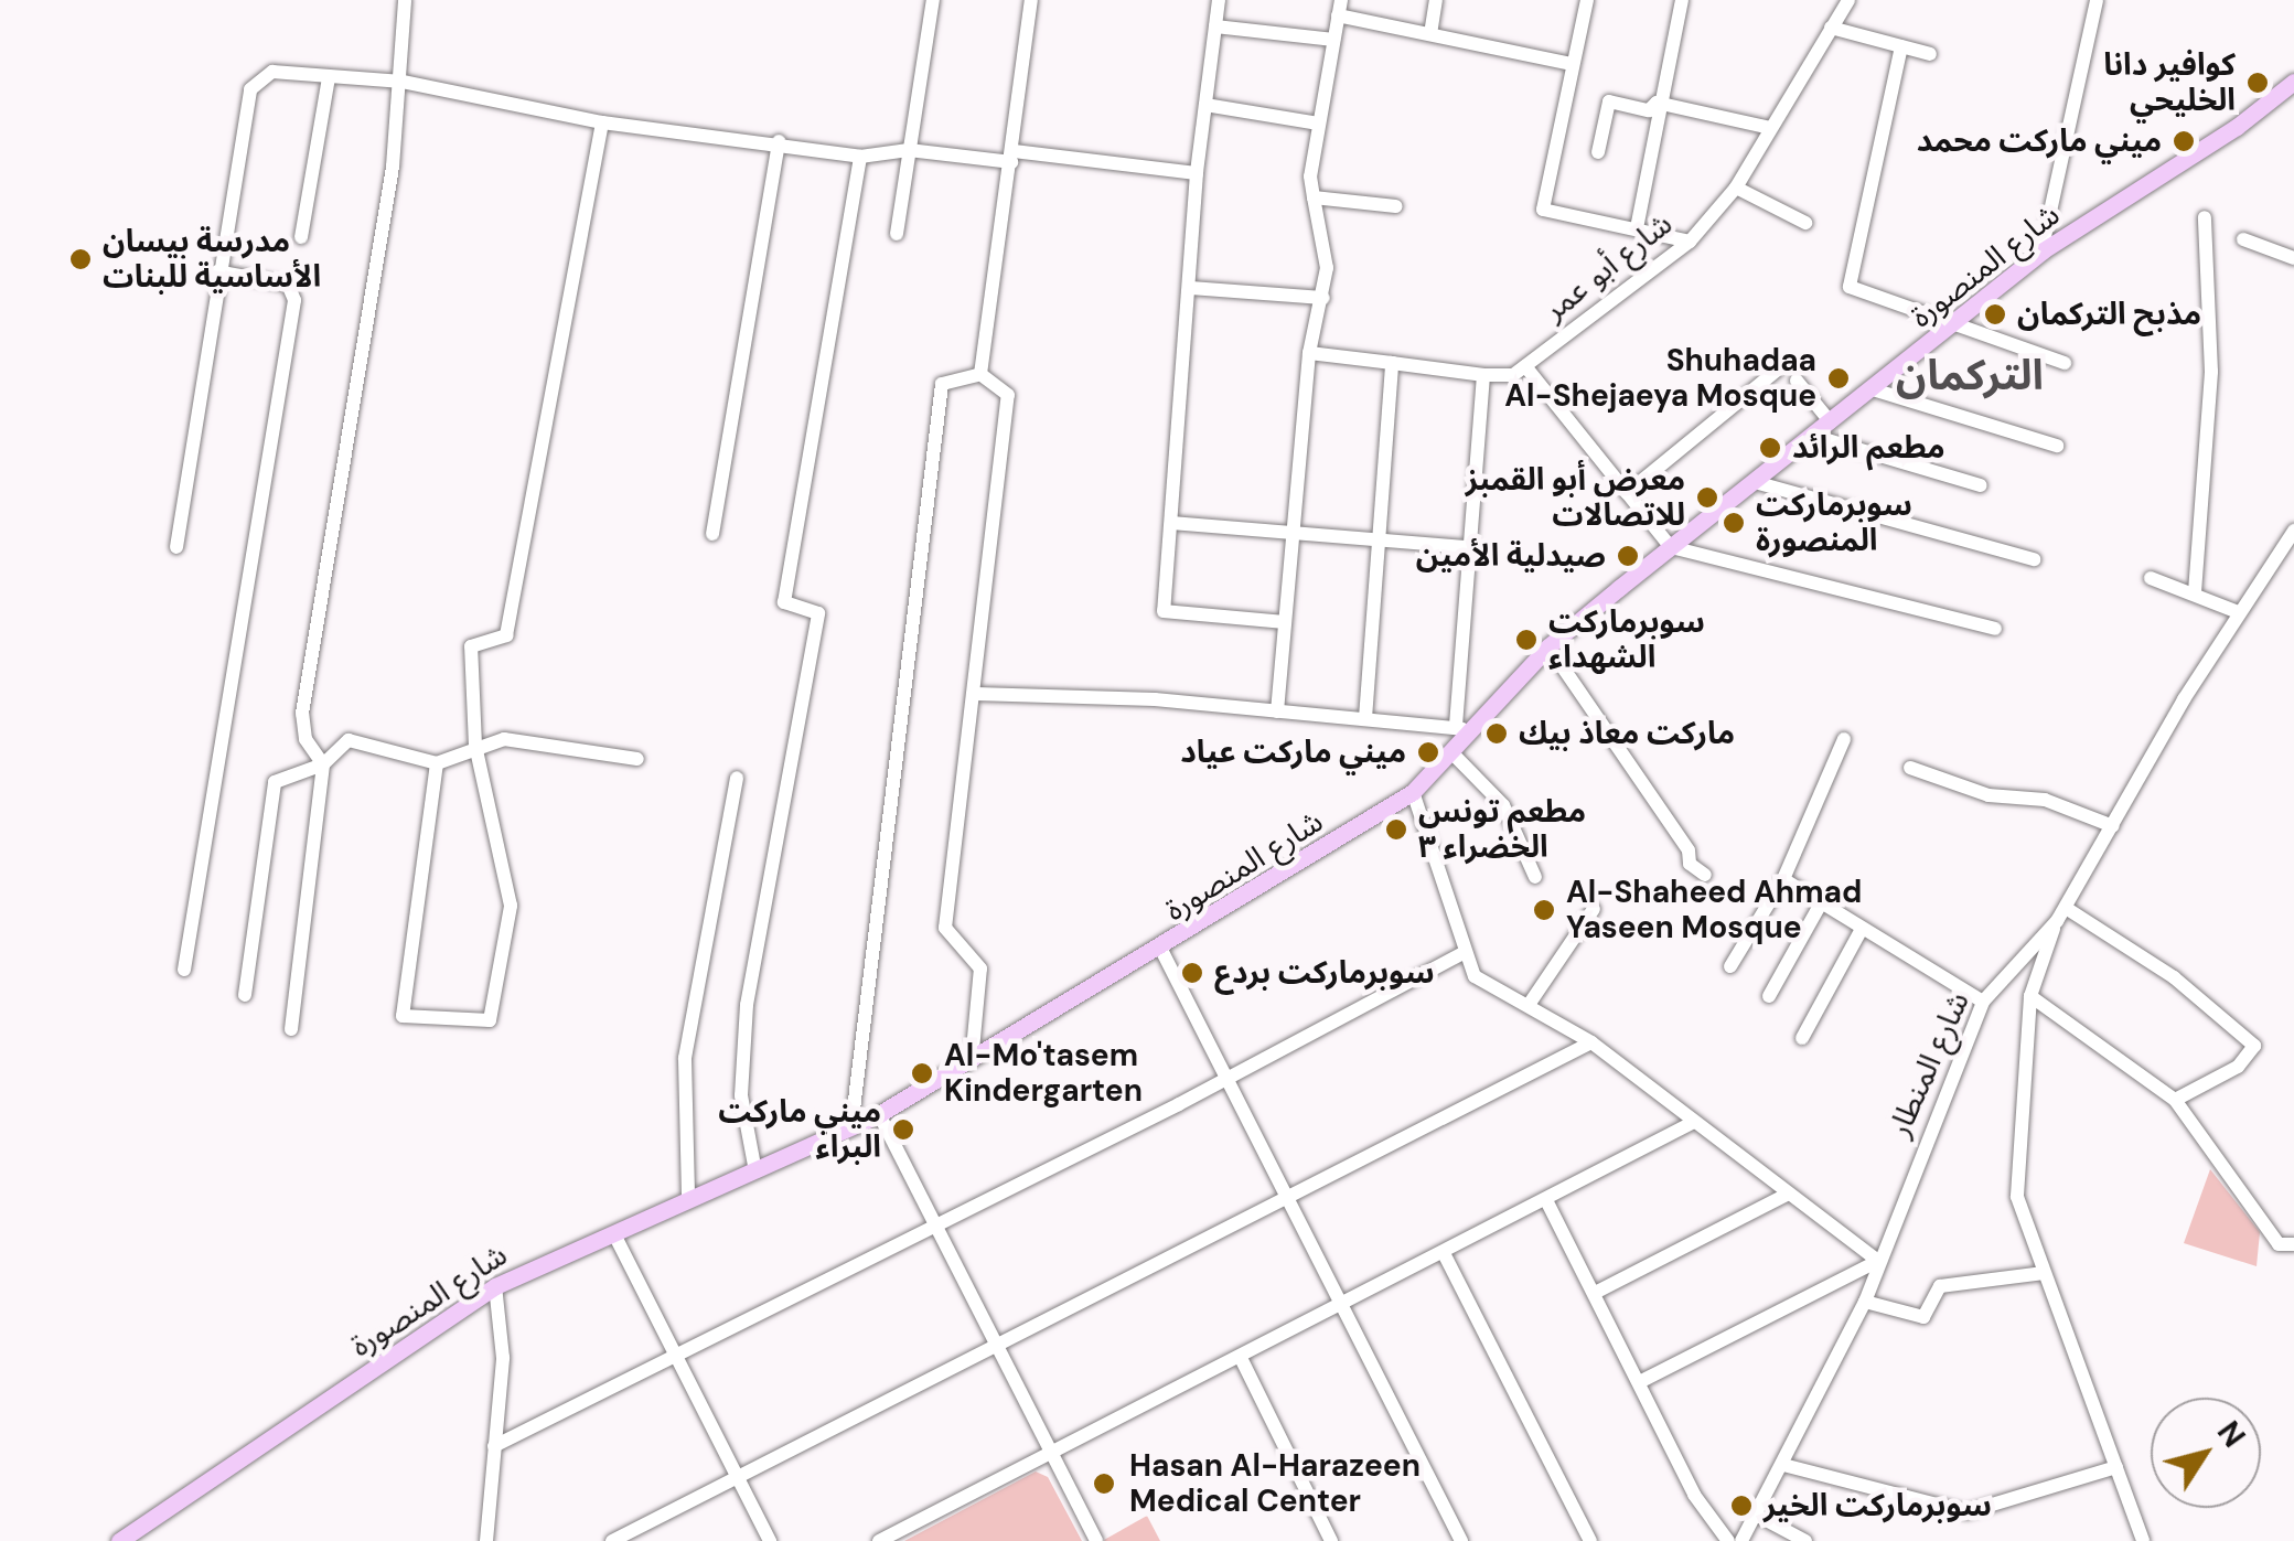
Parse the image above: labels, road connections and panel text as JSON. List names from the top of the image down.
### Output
{
  "streets": {
    "main road": ["شارع المنصورة"],
    "street": ["شارع أبو عمر", "شارع المنطار"]
  },
  "districts": ["التركمان"],
  "places": [
    "كوافير دانا الخليحي",
    "ميني ماركت محمد",
    "مدرسة بيسان الأساسية للبنات",
    "مذبح التركمان",
    "Shuhadaa Al-Shejaeya Mosque",
    "مطعم الرائد",
    "معرض أبو القمبز للاتصالات",
    "سوبرماركت المنصورة",
    "صيدلية الأمين",
    "سوبرماركت الشهداء",
    "ماركت معاذ بيك",
    "ميني ماركت عياد",
    "مطعم تونس الخضراء ٣",
    "Al-Shaheed Ahmad Yaseen Mosque",
    "سوبرماركت بردع",
    "Al-Mo'tasem Kindergarten",
    "ميني ماركت البراء",
    "Hasan Al-Harazeen Medical Center",
    "سوبرماركت الخير"
  ],
  "north": "top right"
}
